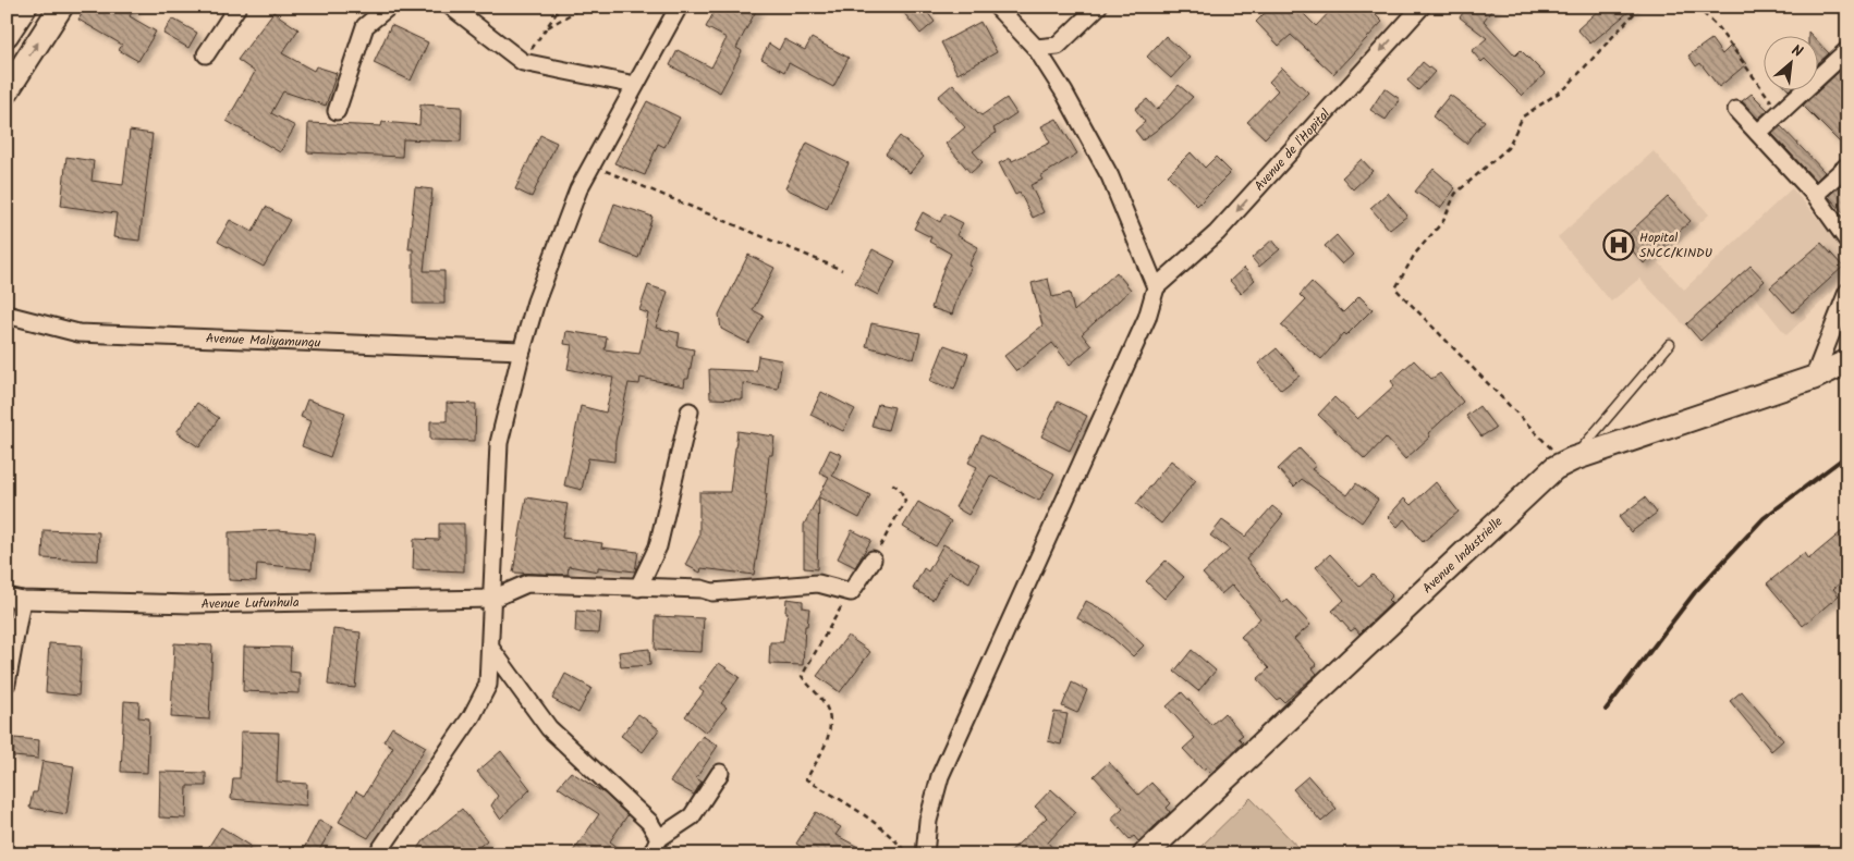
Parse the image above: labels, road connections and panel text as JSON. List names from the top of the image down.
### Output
{
  "streets": {
    "street": [
      "Avenue de l'Hopital",
      "Avenue Maliyamungu",
      "Avenue Industrielle",
      "Avenue Lufunhula"
    ]
  },
  "one_way": ["Avenue de l'Hopital"],
  "places": {
    "hospital": ["Hopital SNCC/KINDU"]
  },
  "north": "top right"
}
